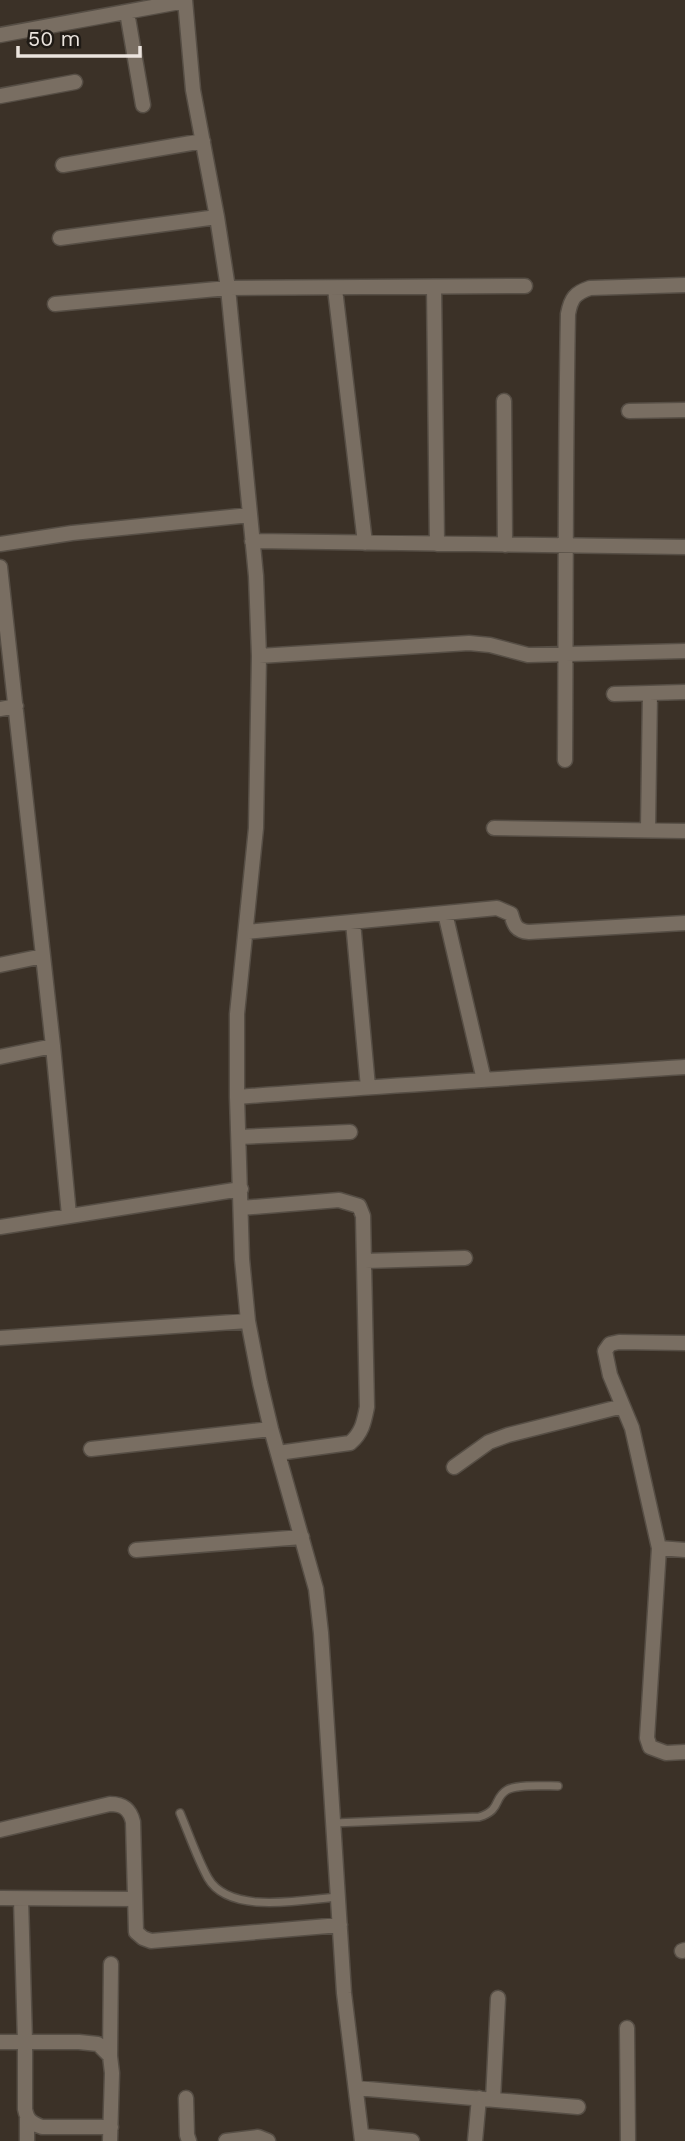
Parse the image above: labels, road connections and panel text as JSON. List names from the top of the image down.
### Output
{
  "scale_bar": "50 m"
}
